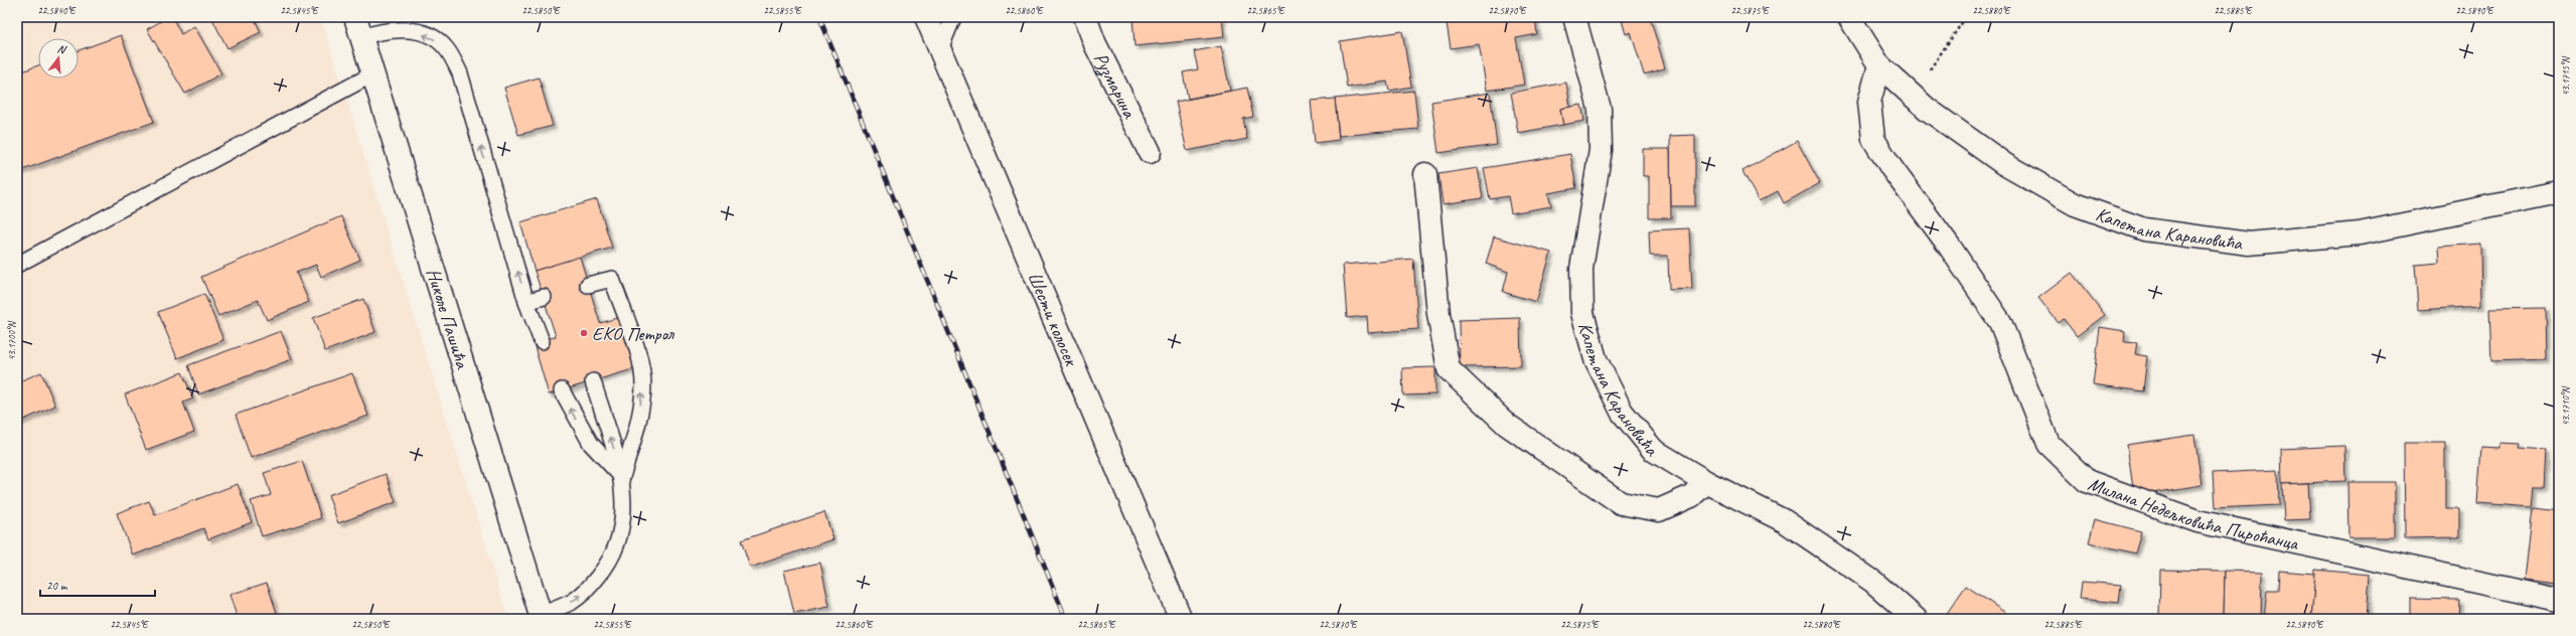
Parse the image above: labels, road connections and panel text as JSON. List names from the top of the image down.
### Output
{
  "streets": {
    "street": [
      "Рузмарина",
      "Капетана Карановића",
      "Николе Пашића",
      "Шести колосек",
      "Милана Недељковића Пироћанца"
    ]
  },
  "crossings": [
    ["Капетана Карановића", "Милана Недељковића Пироћанца"]
  ],
  "places": ["ЕКО Петрол"],
  "scale_bar": "20 m",
  "north": "top",
  "coordinates": [
    "22.5840°E",
    "22.5845°E",
    "22.5850°E",
    "22.5855°E",
    "22.5860°E",
    "22.5865°E",
    "22.5870°E",
    "22.5875°E",
    "22.5880°E",
    "22.5885°E",
    "22.5890°E",
    "43.1715°N",
    "43.1700°N",
    "43.1710°N"
  ]
}
